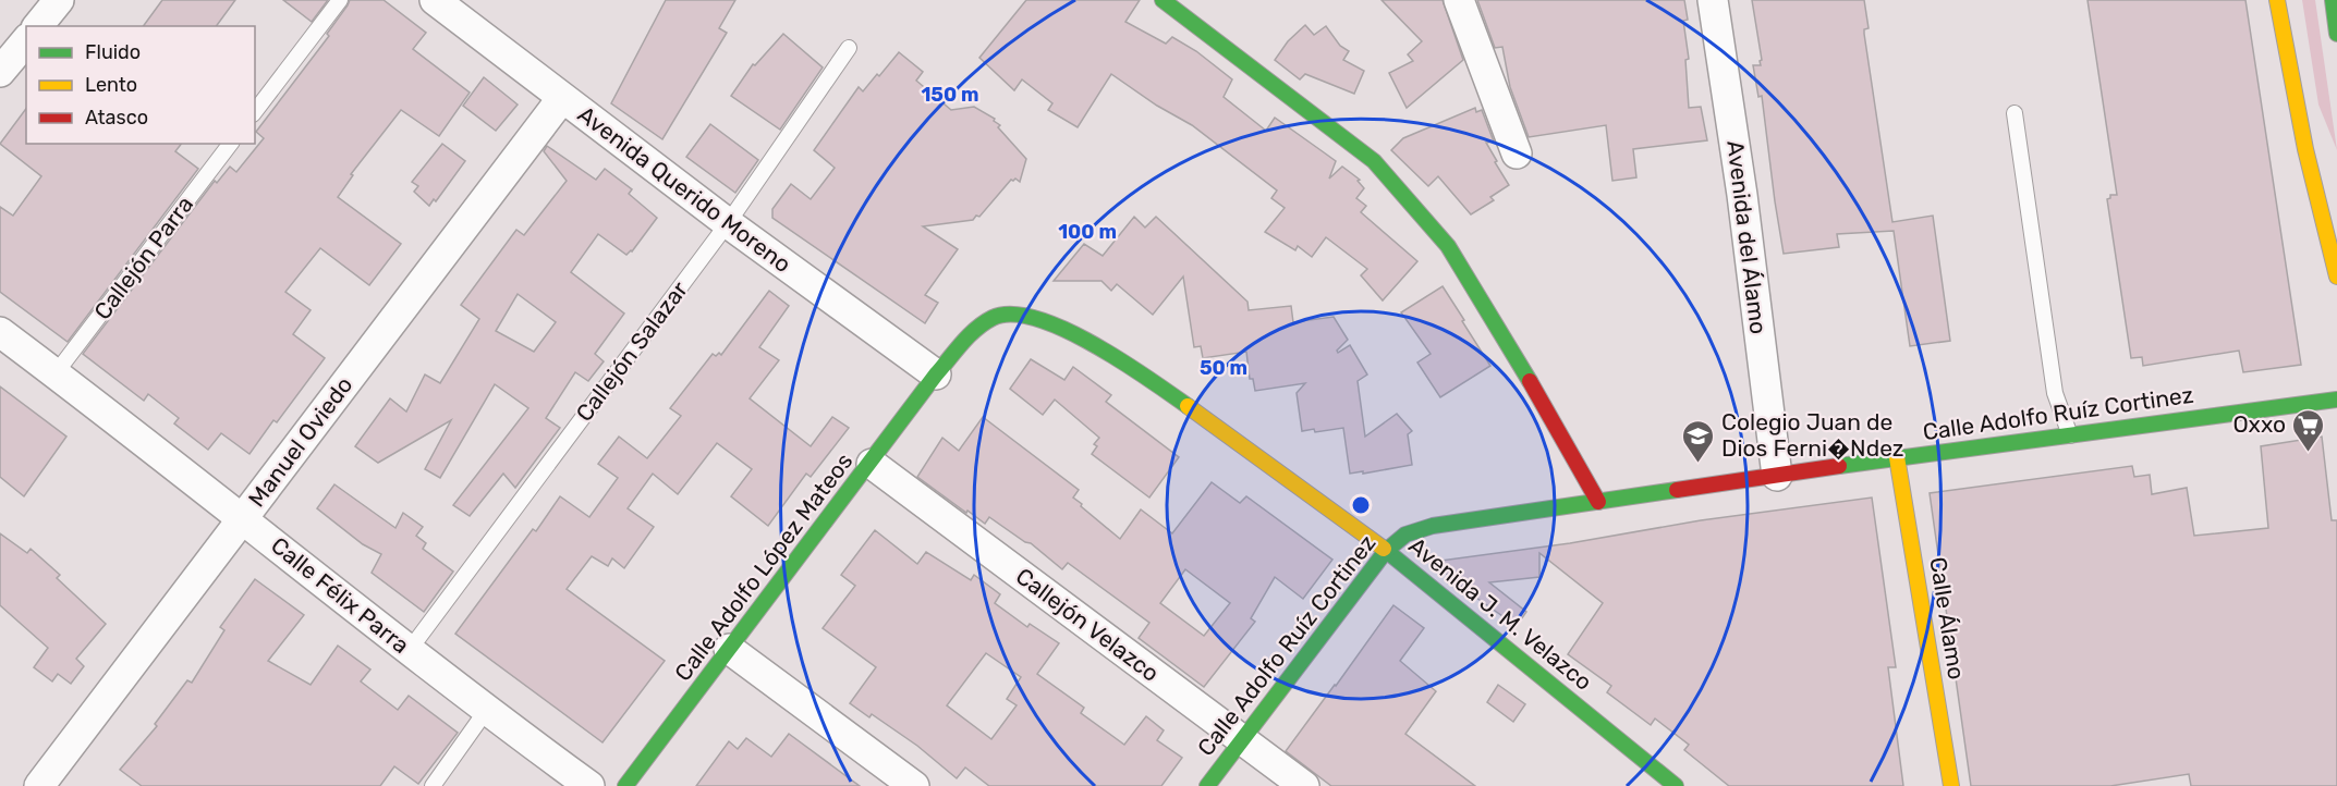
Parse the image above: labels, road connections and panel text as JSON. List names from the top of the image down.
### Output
{
  "streets": {
    "street": [
      "Avenida Querido Moreno",
      "Avenida del Álamo",
      "Calle Adolfo Ruíz Cortinez",
      "Manuel Oviedo",
      "Calle Adolfo López Mateos",
      "Calle Félix Parra",
      "Avenida J. M. Velazco",
      "Calle Álamo",
      "Callejón Velazco"
    ],
    "lane": ["Callejón Parra", "Callejón Salazar"]
  },
  "crossings": [
    ["Avenida Querido Moreno", "Callejón Salazar"],
    ["Avenida Querido Moreno", "Manuel Oviedo"],
    ["Avenida Querido Moreno", "Calle Adolfo López Mateos"],
    ["Avenida Querido Moreno", "Avenida J. M. Velazco"],
    ["Avenida del Álamo", "Calle Adolfo Ruíz Cortinez"],
    ["Callejón Parra", "Calle Félix Parra"],
    ["Callejón Salazar", "Calle Félix Parra"],
    ["Calle Adolfo Ruíz Cortinez", "Avenida J. M. Velazco"],
    ["Calle Adolfo Ruíz Cortinez", "Calle Álamo"],
    ["Calle Adolfo Ruíz Cortinez", "Callejón Velazco"],
    ["Manuel Oviedo", "Calle Félix Parra"],
    ["Calle Adolfo López Mateos", "Avenida J. M. Velazco"],
    ["Calle Adolfo López Mateos", "Callejón Velazco"]
  ],
  "places": {
    "supermarket": ["Oxxo"],
    "school or university": ["Colegio Juan de Dios Ferni�Ndez"]
  },
  "legend": ["Fluido", "Lento", "Atasco"],
  "rings": ["150 m", "100 m", "50 m"]
}
